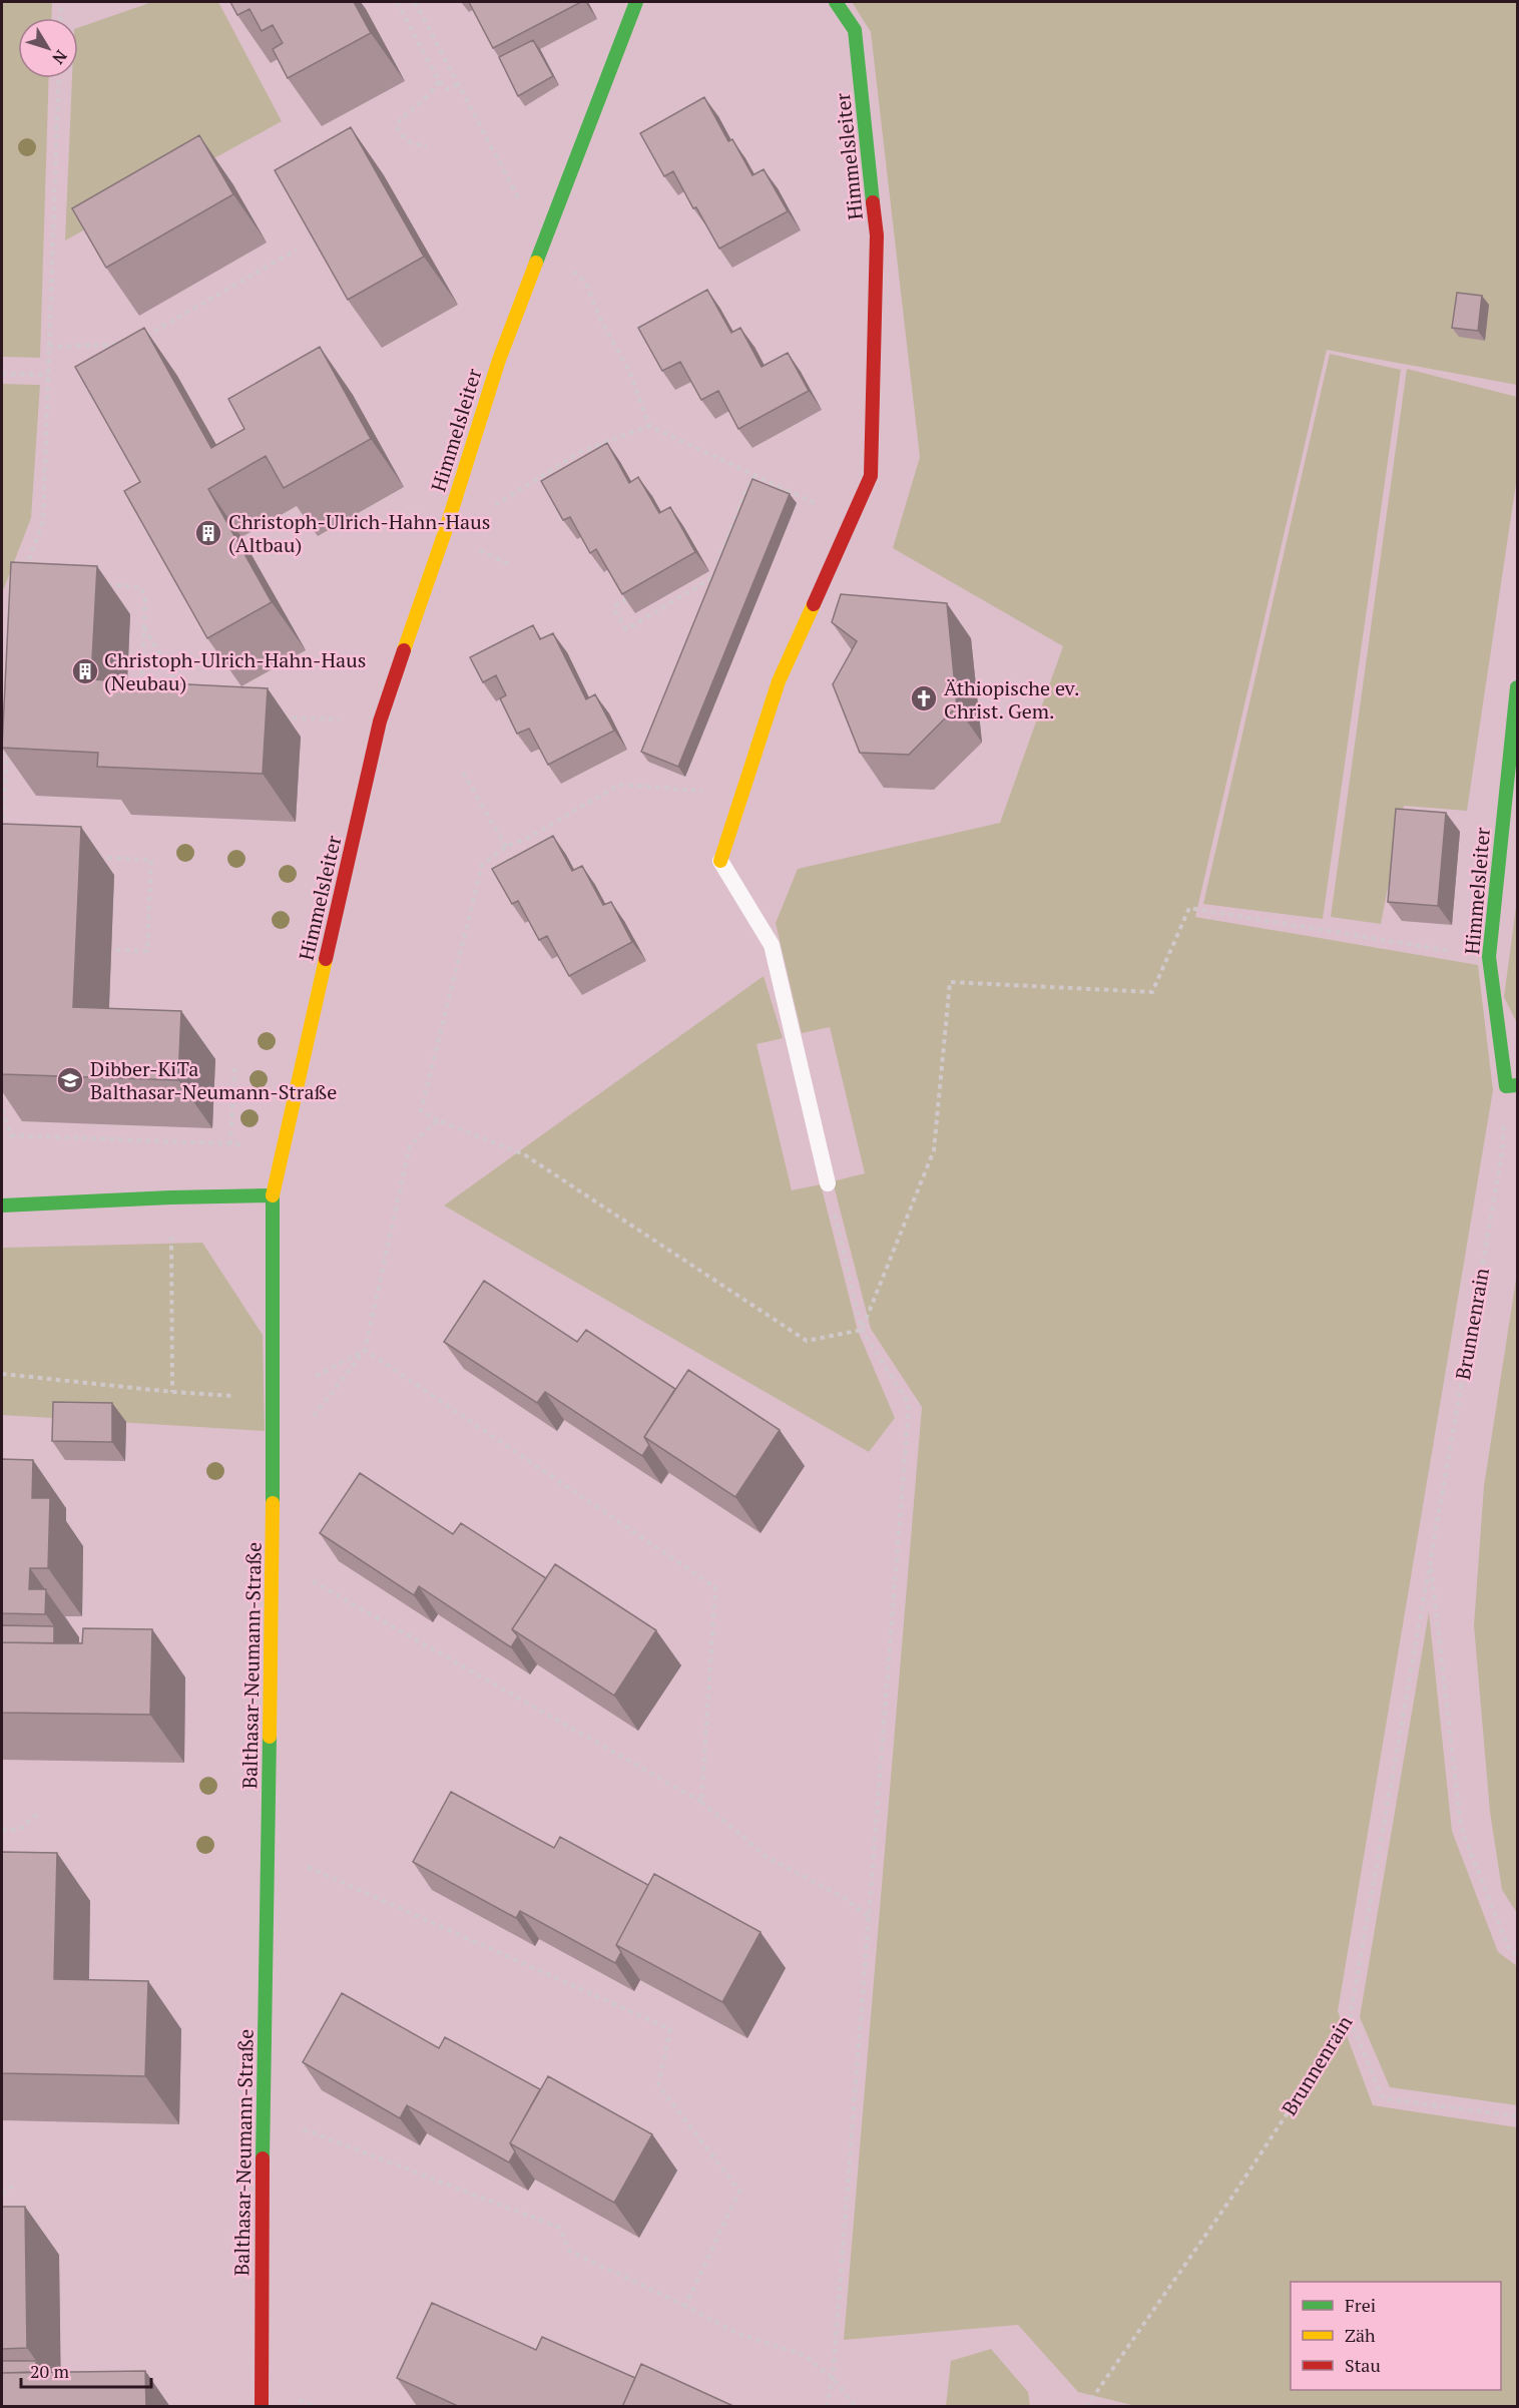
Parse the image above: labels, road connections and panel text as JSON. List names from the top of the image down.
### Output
{
  "streets": {
    "street": ["Himmelsleiter", "Balthasar-Neumann-Straße"],
    "path": ["Brunnenrain"]
  },
  "crossings": [
    ["Himmelsleiter", "Brunnenrain"],
    ["Himmelsleiter", "Balthasar-Neumann-Straße"]
  ],
  "places": {
    "building": ["Christoph-Ulrich-Hahn-Haus (Altbau)", "Christoph-Ulrich-Hahn-Haus (Neubau)"],
    "church": ["Äthiopische ev. Christ. Gem."],
    "school or university": ["Dibber-KiTa Balthasar-Neumann-Straße"]
  },
  "legend": ["Frei", "Zäh", "Stau"],
  "scale_bar": "20 m",
  "north": "bottom right"
}
